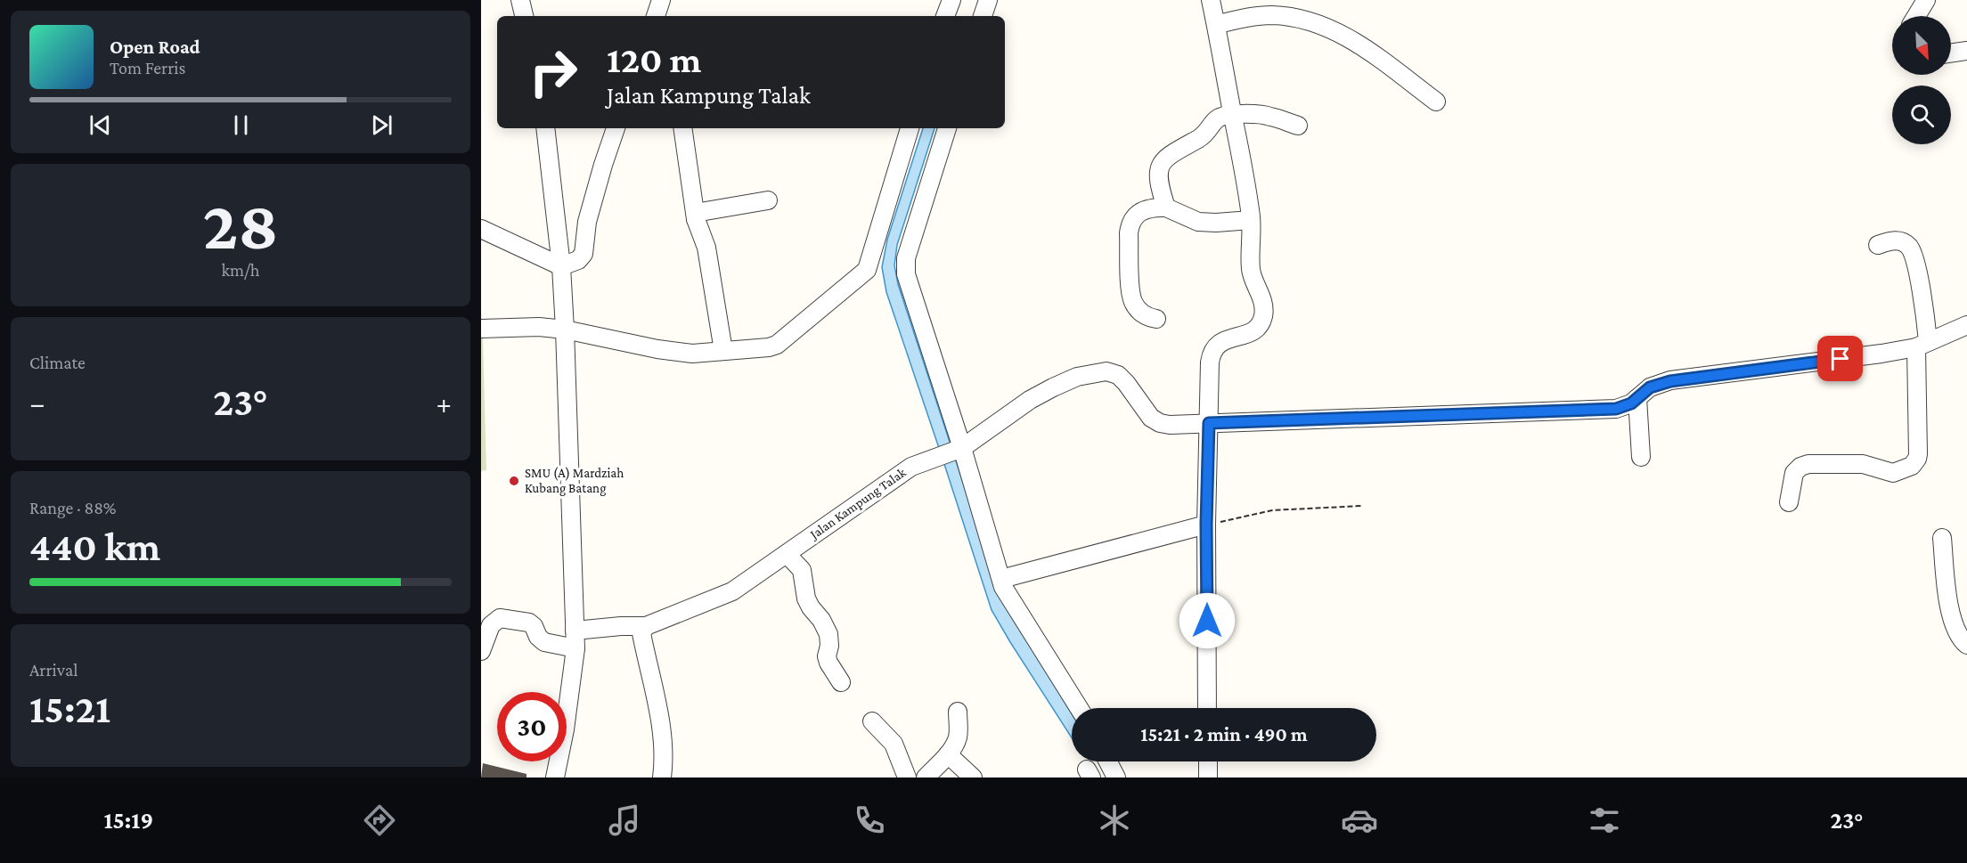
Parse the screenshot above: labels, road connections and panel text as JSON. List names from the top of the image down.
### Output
{
  "streets": {
    "street": ["Jalan Kampung Talak"]
  },
  "places": ["SMU (A) Mardziah Kubang Batang"],
  "north": "bottom right",
  "page": {
    "turn": ["120 m", "Jalan Kampung Talak"],
    "song": ["Open Road", "Tom Ferris"],
    "tile": [
      ["28", "km/h"],
      "Climate",
      ["Range · 88%", "440 km"],
      ["Arrival", "15:21"]
    ],
    "heat": ["−", "23°", "+"],
    "limit": "30",
    "trip": "15:21 · 2 min · 490 m",
    "tabs": ["15:19", "23°"]
  }
}
